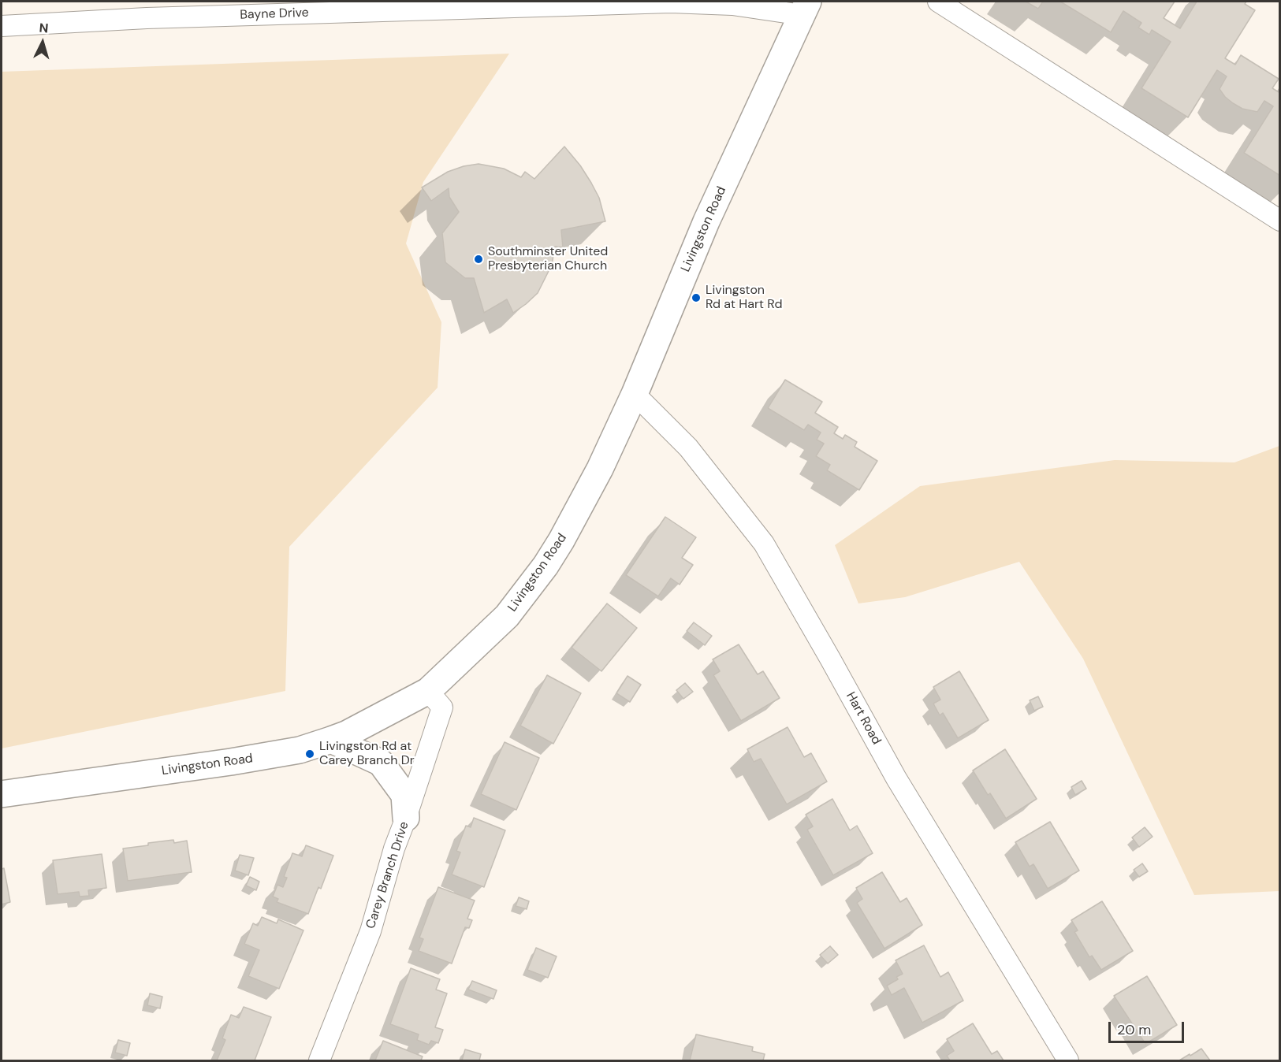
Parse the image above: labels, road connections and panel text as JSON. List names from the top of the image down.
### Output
{
  "streets": {
    "main road": ["Livingston Road"],
    "street": ["Bayne Drive", "Hart Road", "Carey Branch Drive"]
  },
  "crossings": [
    ["Bayne Drive", "Livingston Road"],
    ["Livingston Road", "Hart Road"],
    ["Livingston Road", "Carey Branch Drive"]
  ],
  "places": ["Southminster United Presbyterian Church", "Livingston Rd at Hart Rd", "Livingston Rd at Carey Branch Dr"],
  "scale_bar": "20 m",
  "north": "top"
}
